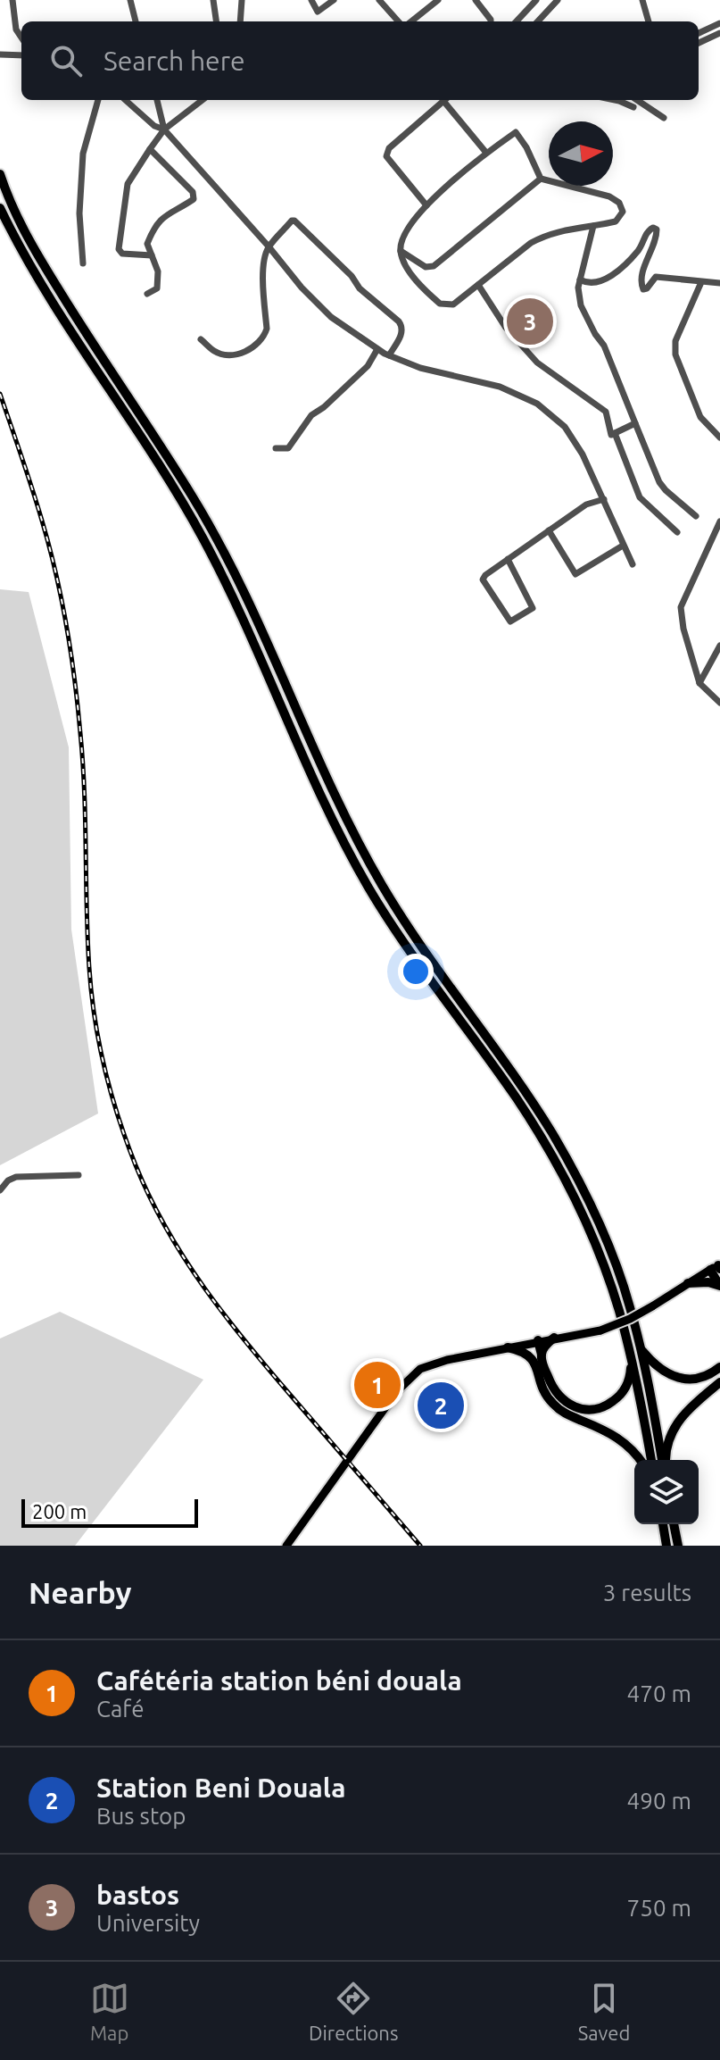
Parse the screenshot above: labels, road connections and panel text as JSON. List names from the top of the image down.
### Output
{
  "scale_bar": "200 m",
  "north": "right",
  "page": {
    "search": "Search here",
    "pins": ["3", "1", "2"],
    "scale": "200 m",
    "heading": ["Nearby", "3 results"],
    "list": [
      {
        "mark": "1",
        "name": "Cafétéria station béni douala",
        "note": "Café",
        "value": "470 m"
      },
      {
        "mark": "2",
        "name": "Station Beni Douala",
        "note": "Bus stop",
        "value": "490 m"
      },
      {
        "mark": "3",
        "name": "bastos",
        "note": "University",
        "value": "750 m"
      }
    ],
    "nav": ["Map", "Directions", "Saved"]
  }
}
